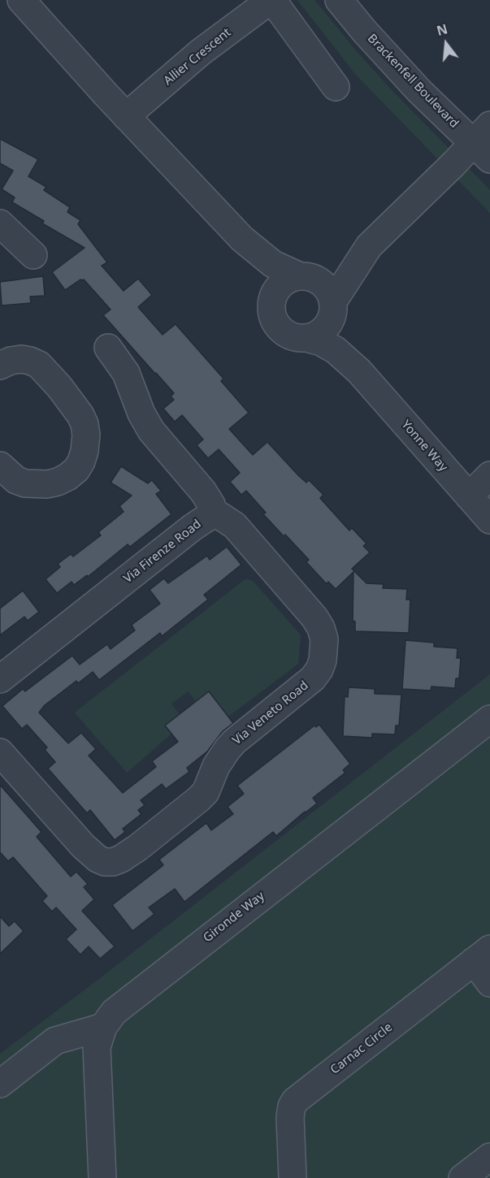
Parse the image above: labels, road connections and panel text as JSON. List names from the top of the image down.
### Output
{
  "streets": {
    "street": [
      "Allier Crescent",
      "Brackenfell Boulevard",
      "Yonne Way",
      "Via Firenze Road",
      "Via Veneto Road",
      "Gironde Way",
      "Carnac Circle"
    ]
  },
  "crossings": [
    ["Via Firenze Road", "Via Veneto Road"]
  ],
  "north": "top"
}
